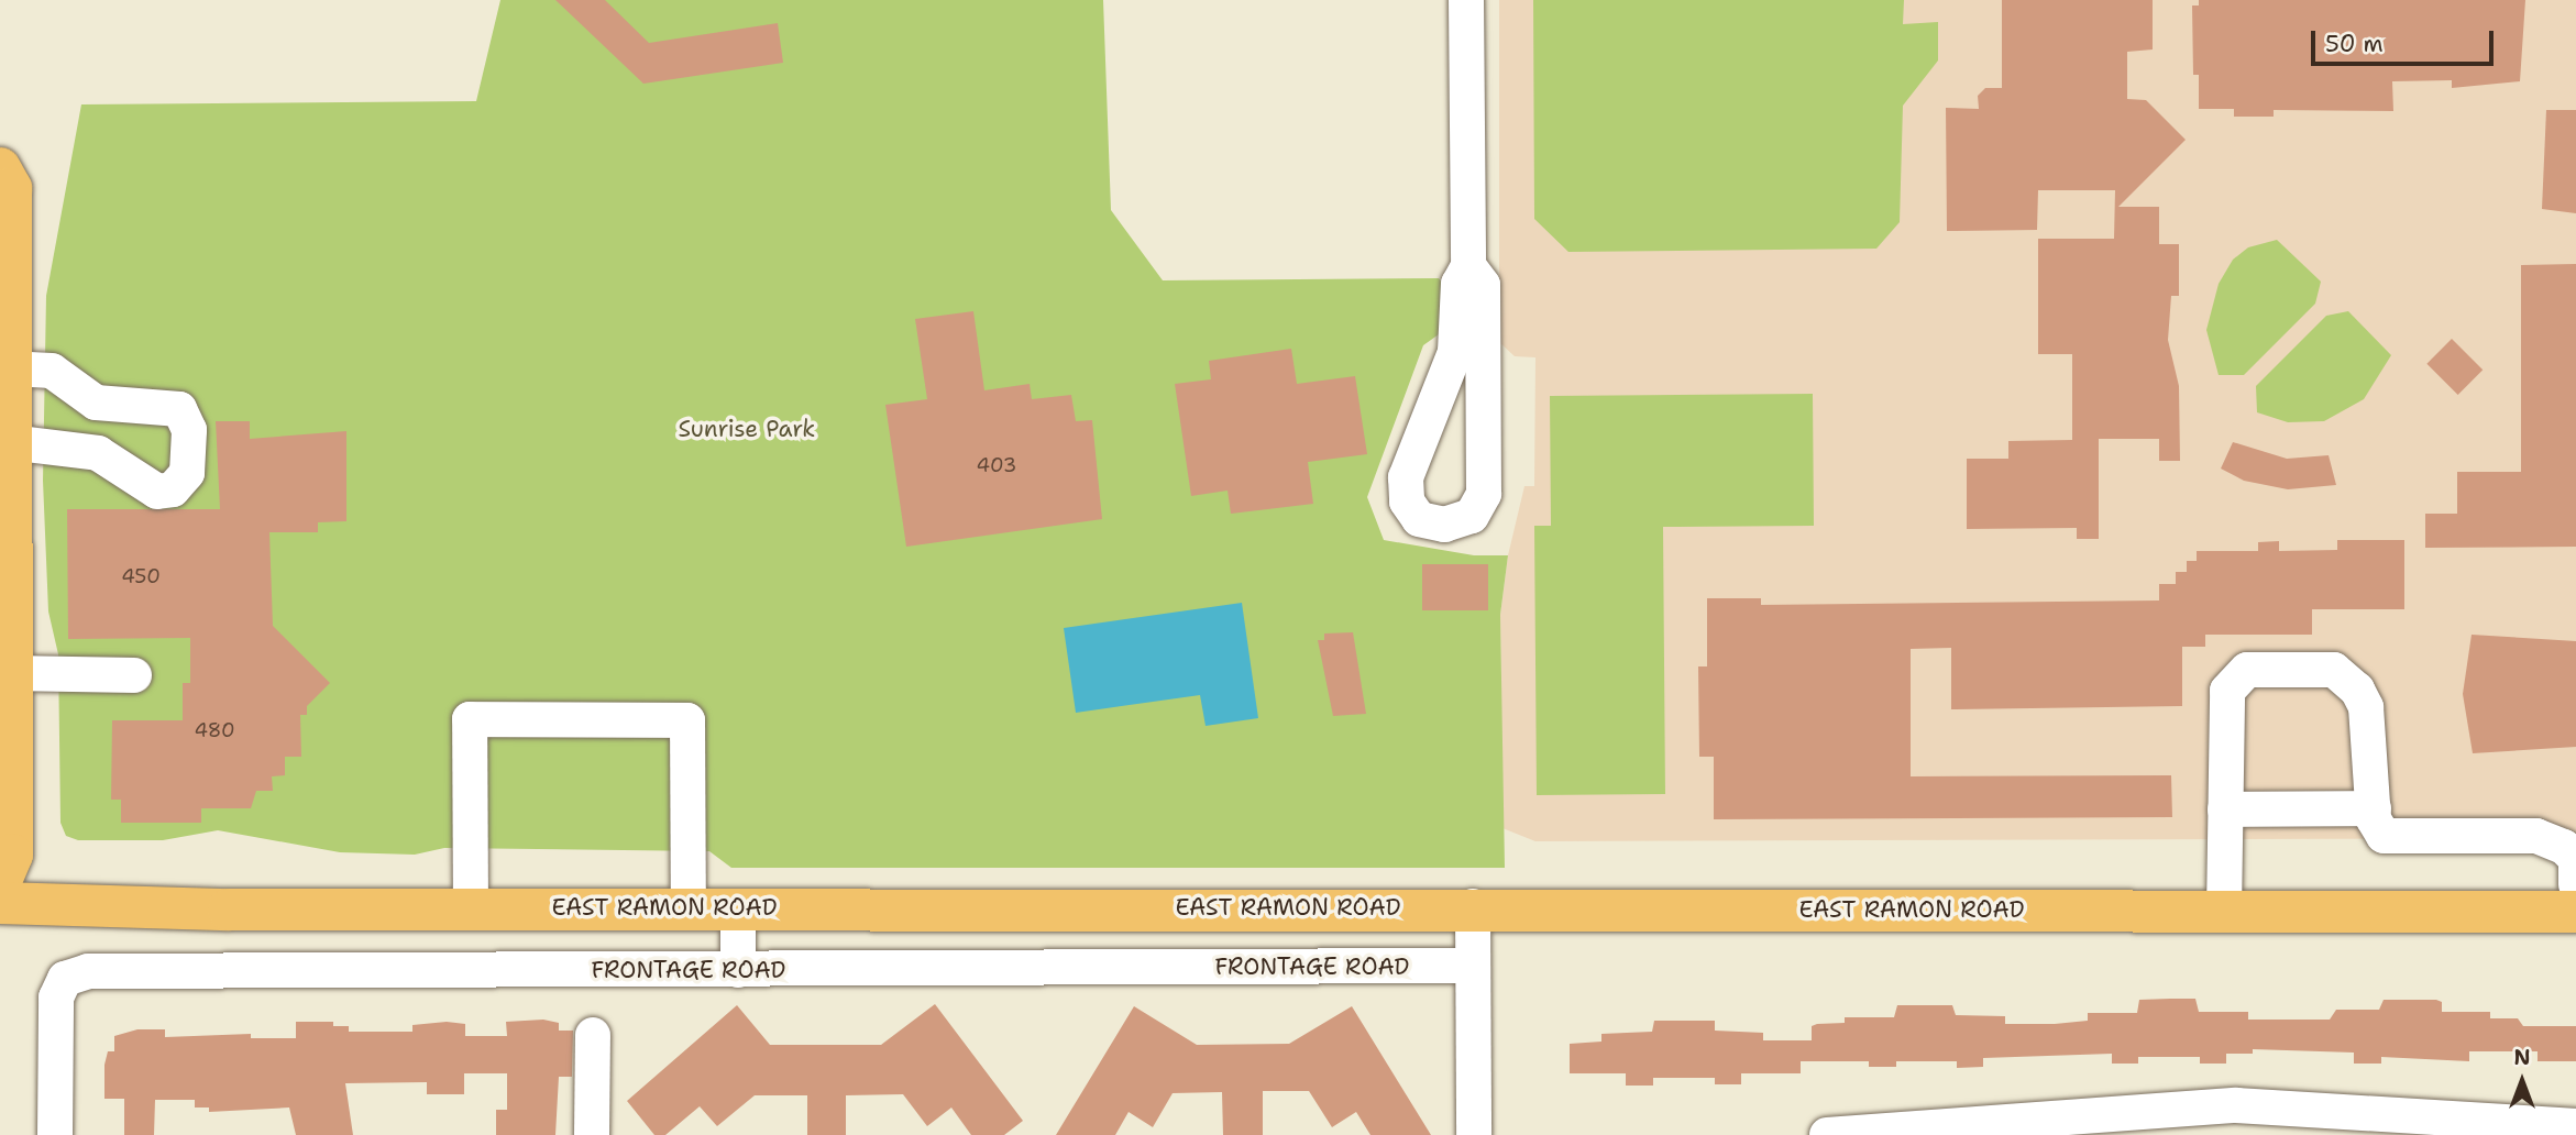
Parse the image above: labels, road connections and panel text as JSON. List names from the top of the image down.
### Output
{
  "streets": {
    "main road": ["EAST RAMON ROAD"],
    "street": ["FRONTAGE ROAD"]
  },
  "parks": ["Sunrise Park"],
  "house_numbers": ["403", "450", "480"],
  "scale_bar": "50 m",
  "north": "top"
}
